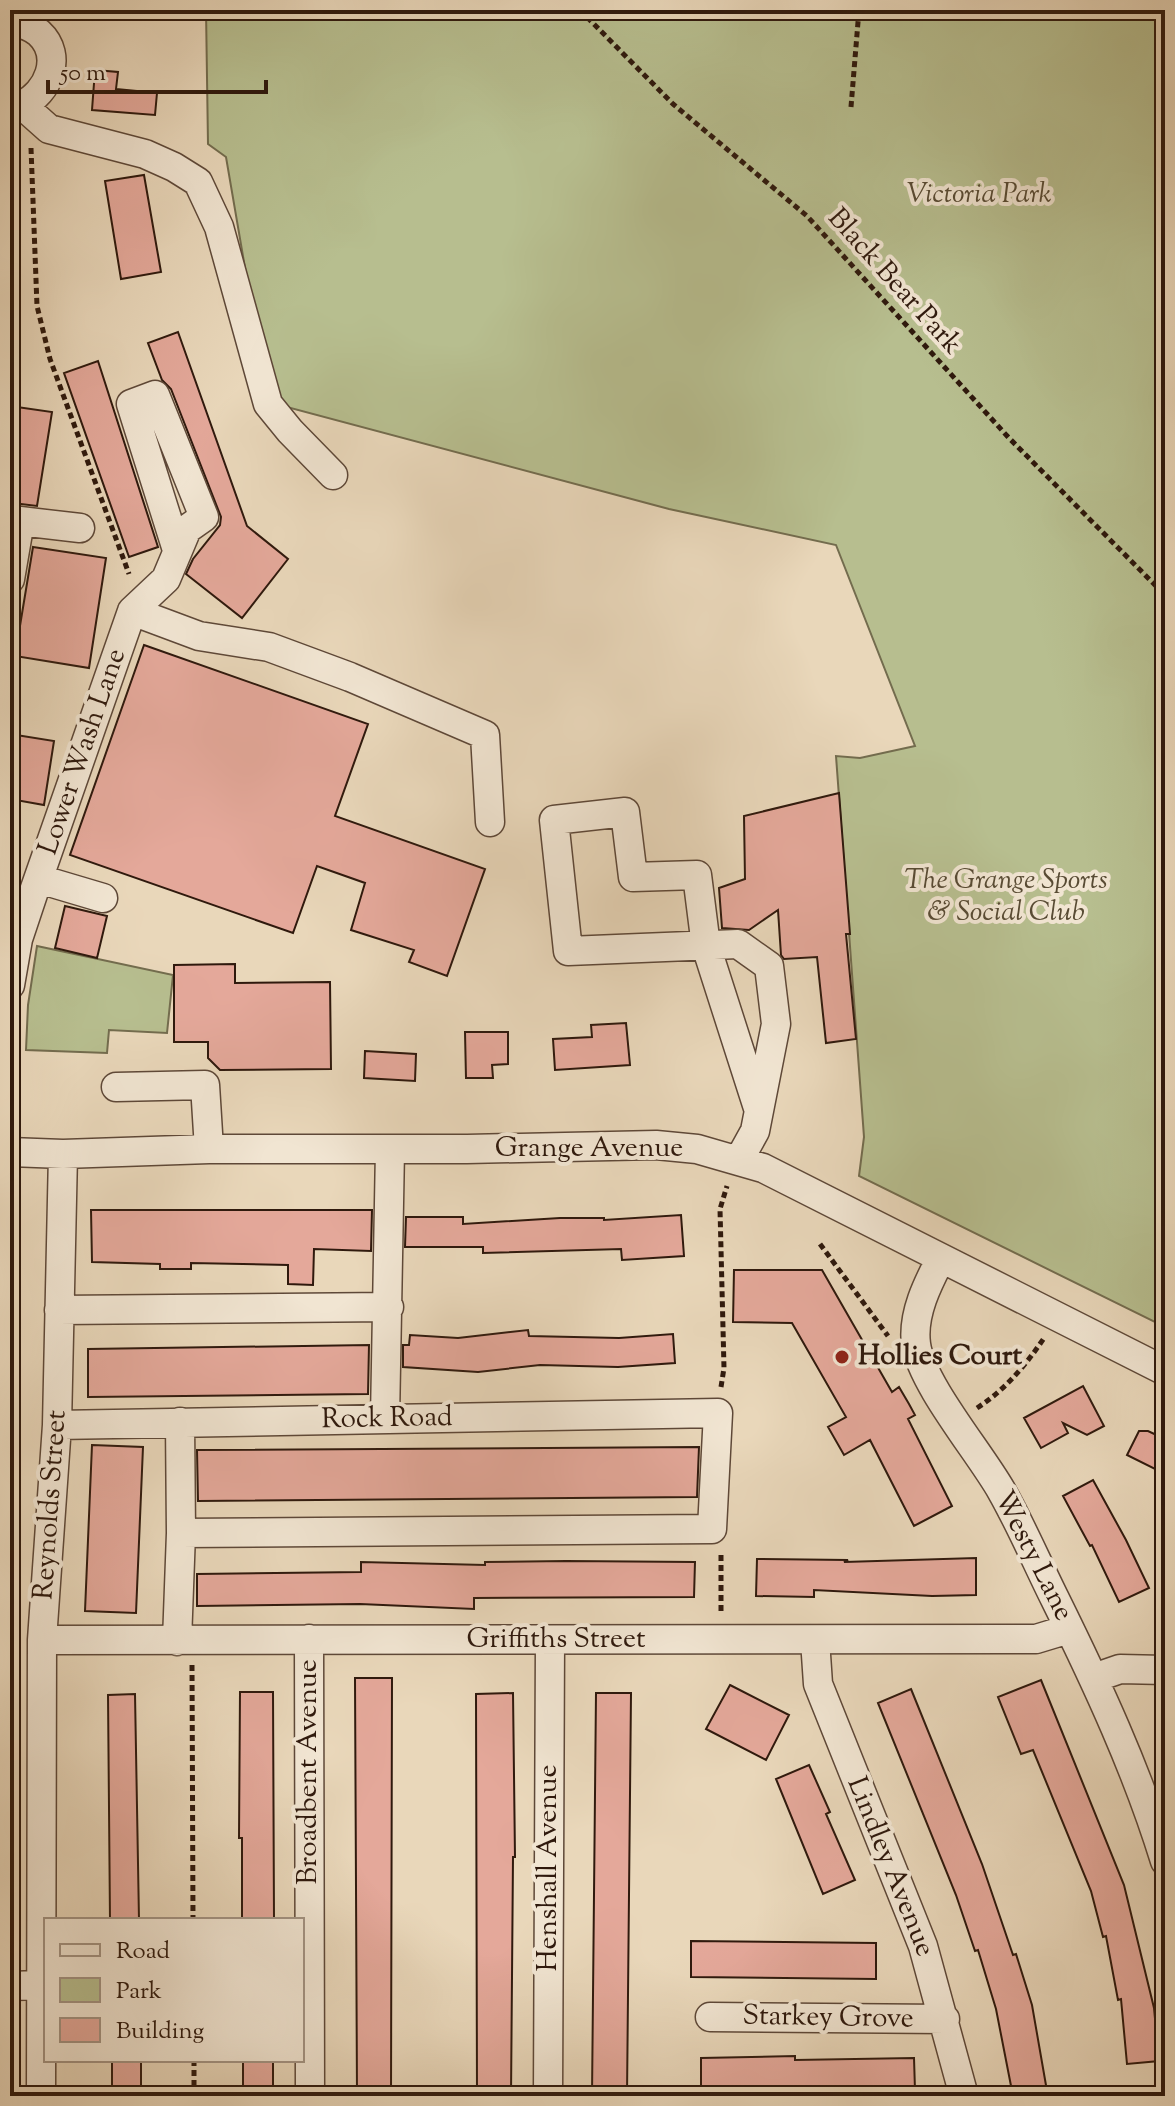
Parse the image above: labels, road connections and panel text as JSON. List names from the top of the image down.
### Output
{
  "streets": {
    "street": [
      "Lower Wash Lane",
      "Grange Avenue",
      "Rock Road",
      "Reynolds Street",
      "Westy Lane",
      "Griffiths Street",
      "Broadbent Avenue",
      "Lindley Avenue",
      "Henshall Avenue",
      "Starkey Grove"
    ],
    "path": ["Black Bear Park"]
  },
  "crossings": [
    ["Grange Avenue", "Reynolds Street"],
    ["Grange Avenue", "Westy Lane"],
    ["Rock Road", "Reynolds Street"],
    ["Reynolds Street", "Griffiths Street"],
    ["Westy Lane", "Griffiths Street"],
    ["Griffiths Street", "Broadbent Avenue"],
    ["Griffiths Street", "Lindley Avenue"],
    ["Griffiths Street", "Henshall Avenue"],
    ["Lindley Avenue", "Starkey Grove"]
  ],
  "parks": ["Victoria Park", "The Grange Sports & Social Club"],
  "places": ["Hollies Court"],
  "legend": ["Road", "Park", "Building"],
  "scale_bar": "50 m"
}
